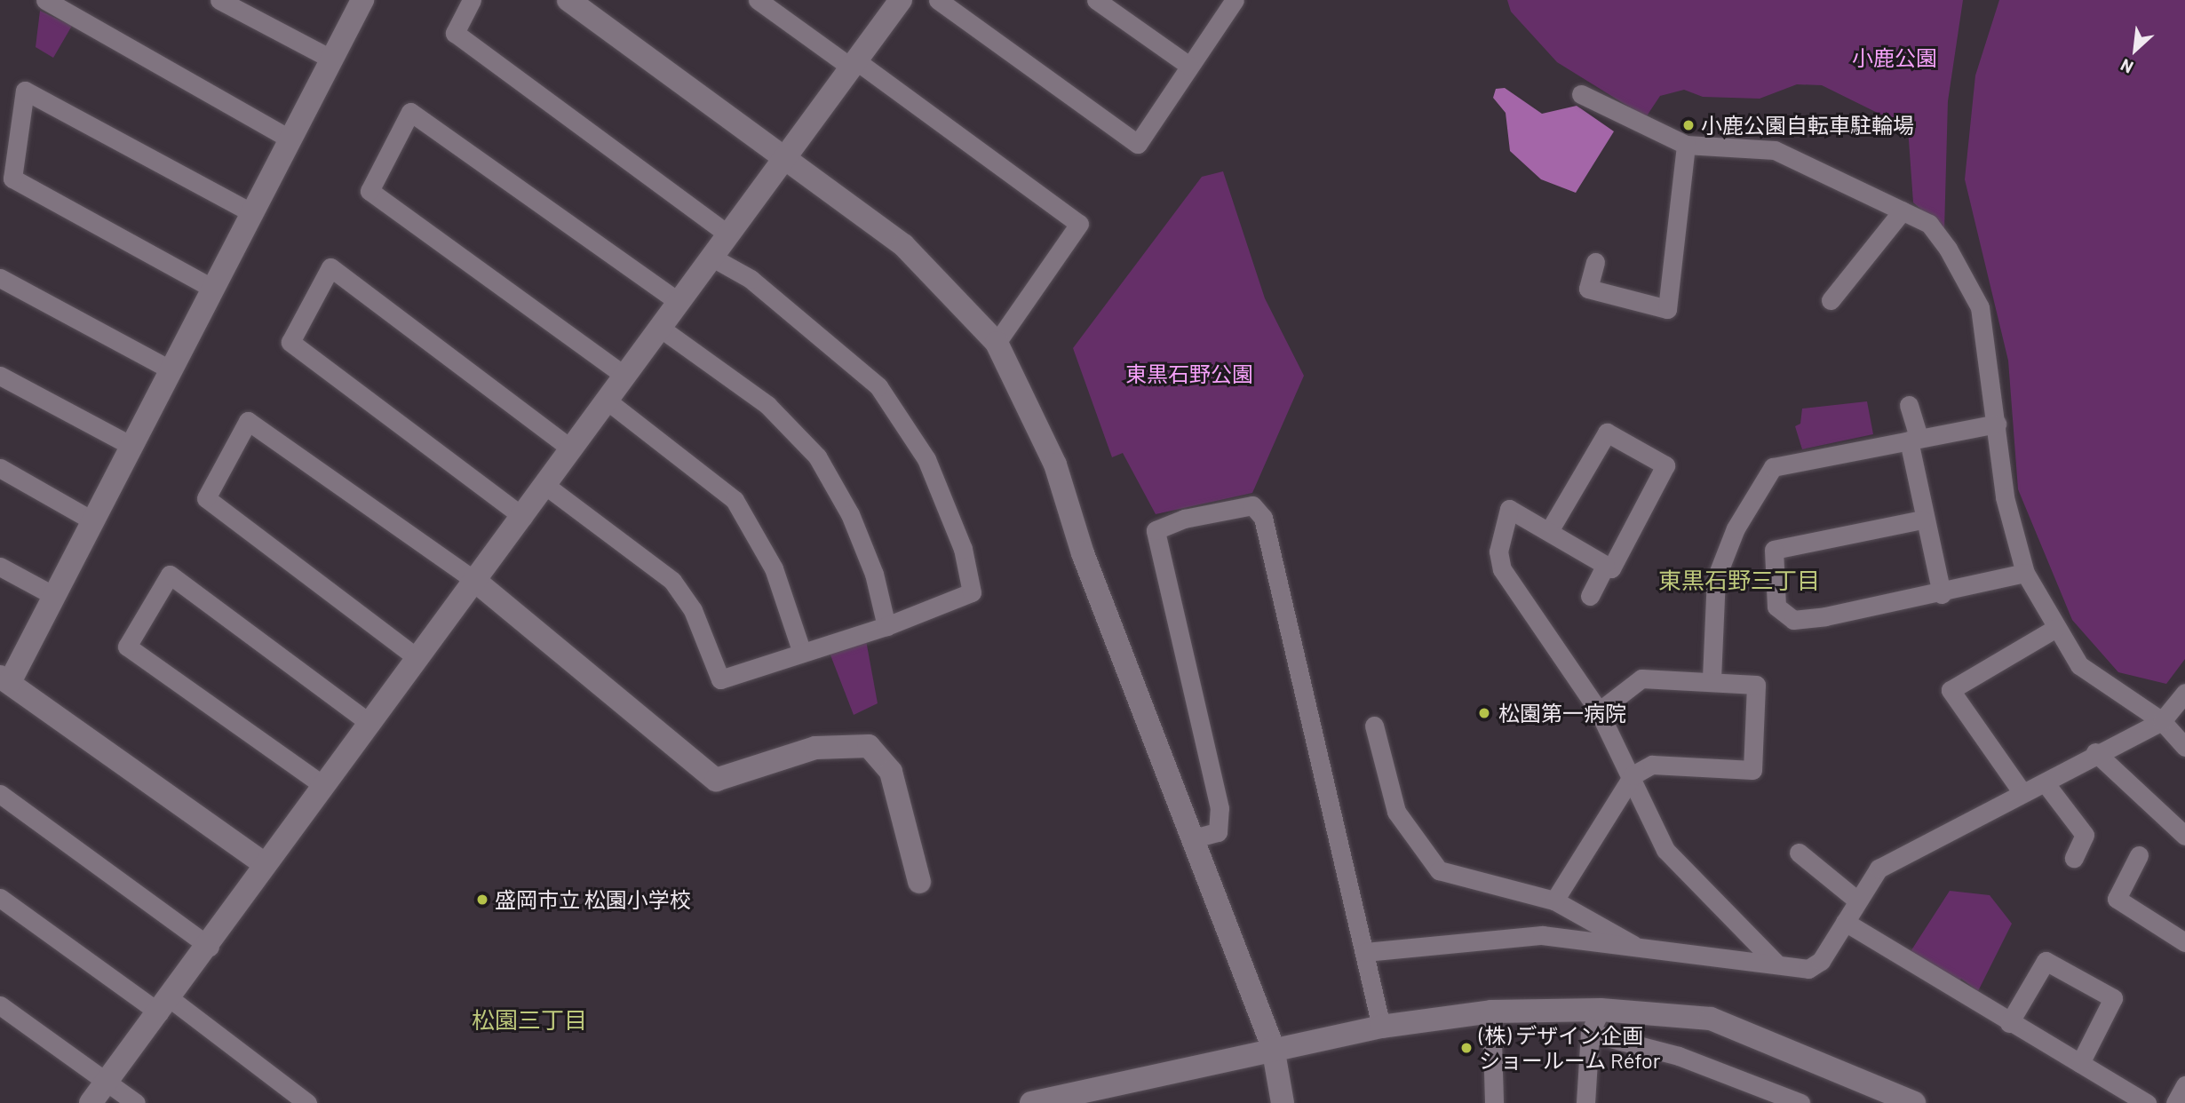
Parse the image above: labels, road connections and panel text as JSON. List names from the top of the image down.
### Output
{
  "districts": ["東黒石野三丁目", "松園三丁目"],
  "parks": ["小鹿公園", "東黒石野公園"],
  "places": [
    "小鹿公園自転車駐輪場",
    "松園第一病院",
    "盛岡市立 松園小学校",
    "(株) デザイン企画 ショールーム Réfor"
  ],
  "north": "bottom left"
}
